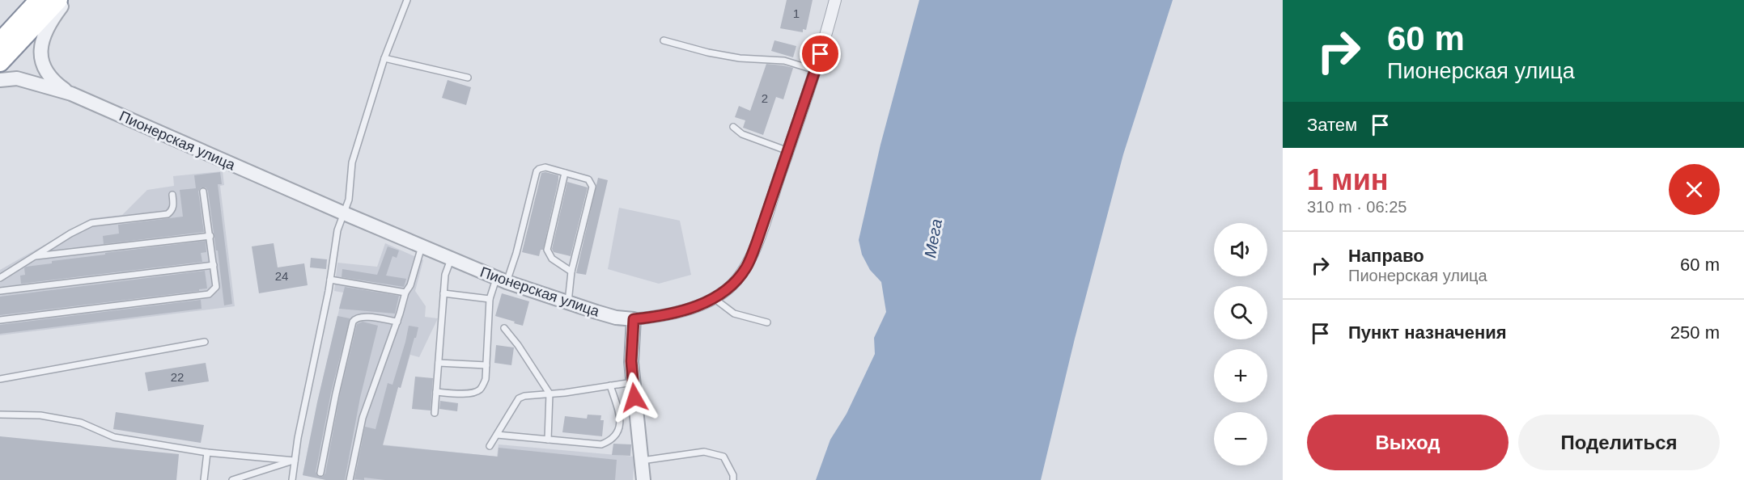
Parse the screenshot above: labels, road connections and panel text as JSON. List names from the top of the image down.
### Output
{
  "streets": {
    "street": ["Пионерская улица"]
  },
  "water": ["Мега"],
  "house_numbers": [
    "1",
    "2",
    "24",
    "22"
  ],
  "page": {
    "turn": ["60 m", "Пионерская улица"],
    "then": "Затем",
    "heading": ["1 мин", "310 m · 06:25"],
    "map_buttons": ["+", "−"],
    "list": [
      {
        "name": "Направо",
        "note": "Пионерская улица",
        "value": "60 m"
      },
      {
        "name": "Пункт назначения",
        "value": "250 m"
      }
    ],
    "buttons": ["Выход", "Поделиться"]
  }
}
